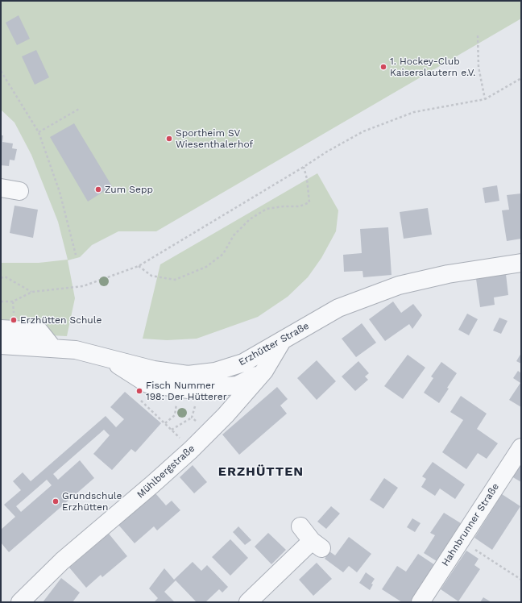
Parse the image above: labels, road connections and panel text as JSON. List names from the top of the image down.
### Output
{
  "streets": {
    "street": ["Erzhütter Straße", "Mühlbergstraße", "Hahnbrunner Straße"]
  },
  "crossings": [
    ["Erzhütter Straße", "Mühlbergstraße"]
  ],
  "districts": ["ERZHÜTTEN"],
  "places": [
    "1. Hockey-Club Kaiserslautern e.V.",
    "Sportheim SV Wiesenthalerhof",
    "Zum Sepp",
    "Erzhütten Schule",
    "Fisch Nummer 198: Der Hütterer",
    "Grundschule Erzhütten"
  ]
}
